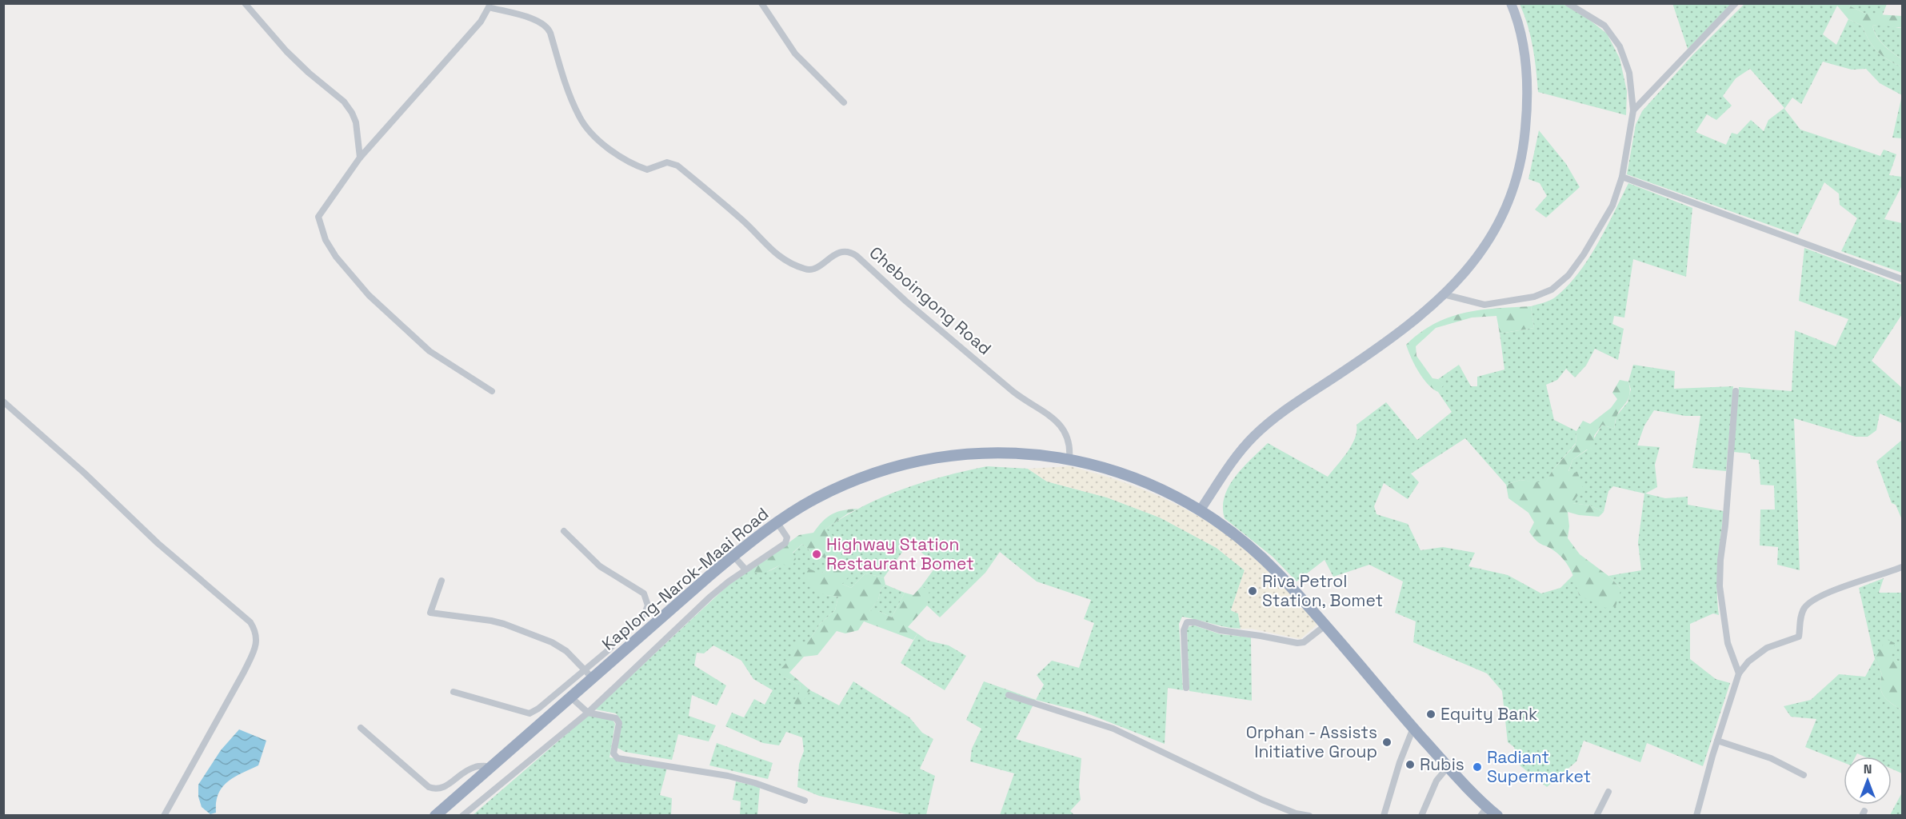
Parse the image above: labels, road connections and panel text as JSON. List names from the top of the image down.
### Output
{
  "streets": {
    "highway": ["Kaplong-Narok-Maai Road"],
    "street": ["Cheboingong Road"]
  },
  "crossings": [
    ["Cheboingong Road", "Kaplong-Narok-Maai Road"]
  ],
  "places": [
    "Highway Station Restaurant Bomet",
    "Riva Petrol Station, Bomet",
    "Equity Bank",
    "Orphan - Assists Initiative Group",
    "Rubis",
    "Radiant Supermarket"
  ],
  "north": "top"
}
